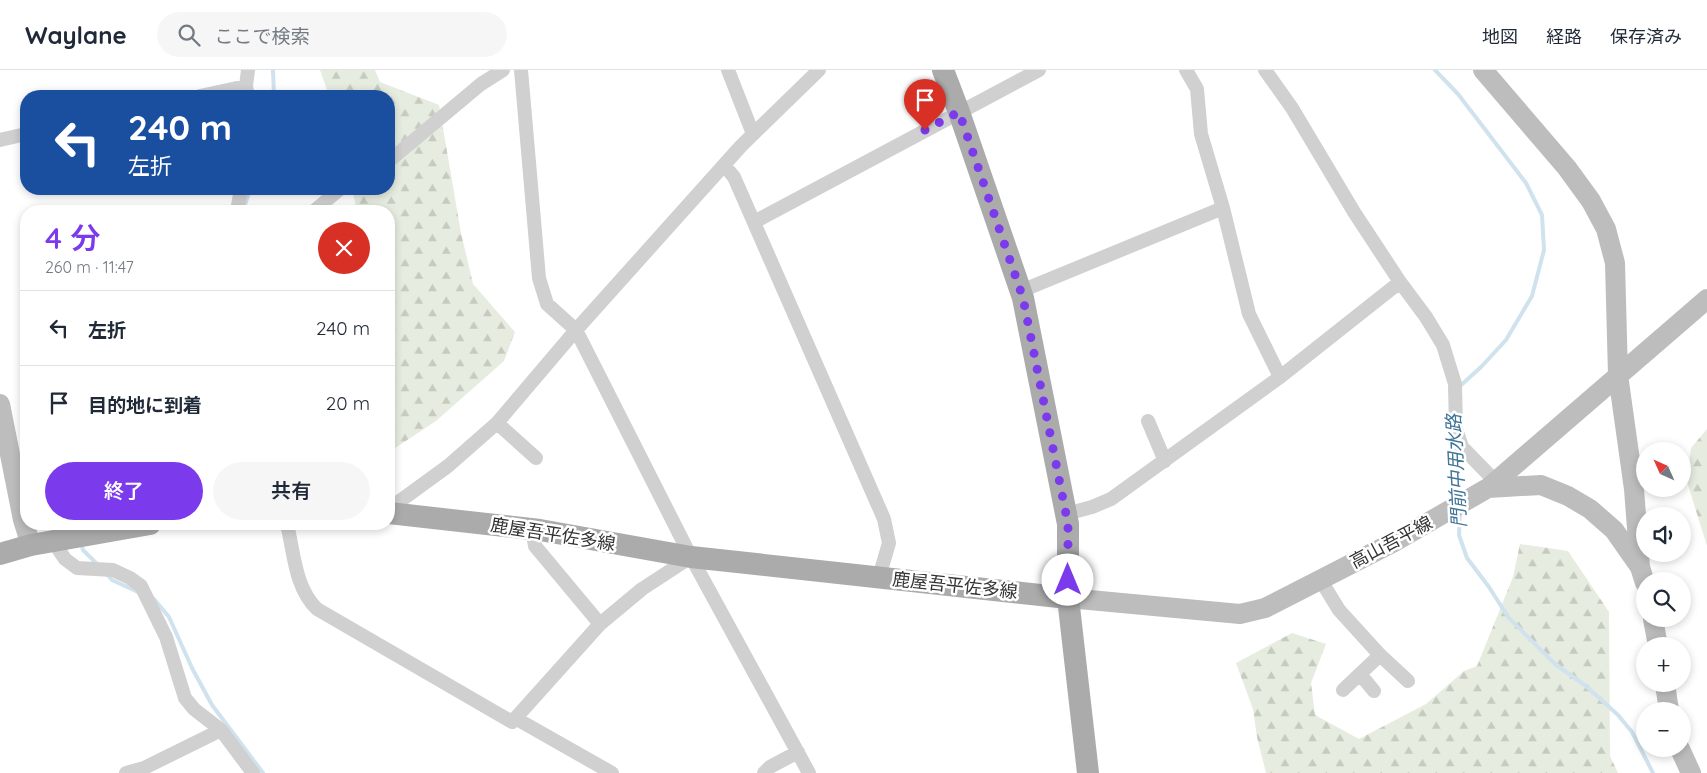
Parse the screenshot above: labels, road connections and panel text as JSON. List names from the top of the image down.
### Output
{
  "streets": {
    "main road": ["鹿屋吾平佐多線"],
    "street": ["高山吾平線"]
  },
  "crossings": [
    ["鹿屋吾平佐多線", "高山吾平線"]
  ],
  "water": ["門前中用水路"],
  "north": "top left",
  "page": {
    "header": "Waylane",
    "search": "ここで検索",
    "nav": ["地図", "経路", "保存済み"],
    "turn": ["240 m", "左折"],
    "heading": ["4 分", "260 m · 11:47"],
    "list": [
      {
        "name": "左折",
        "value": "240 m"
      },
      {
        "name": "目的地に到着",
        "value": "20 m"
      }
    ],
    "map_buttons": ["+", "−"],
    "buttons": ["終了", "共有"]
  }
}
